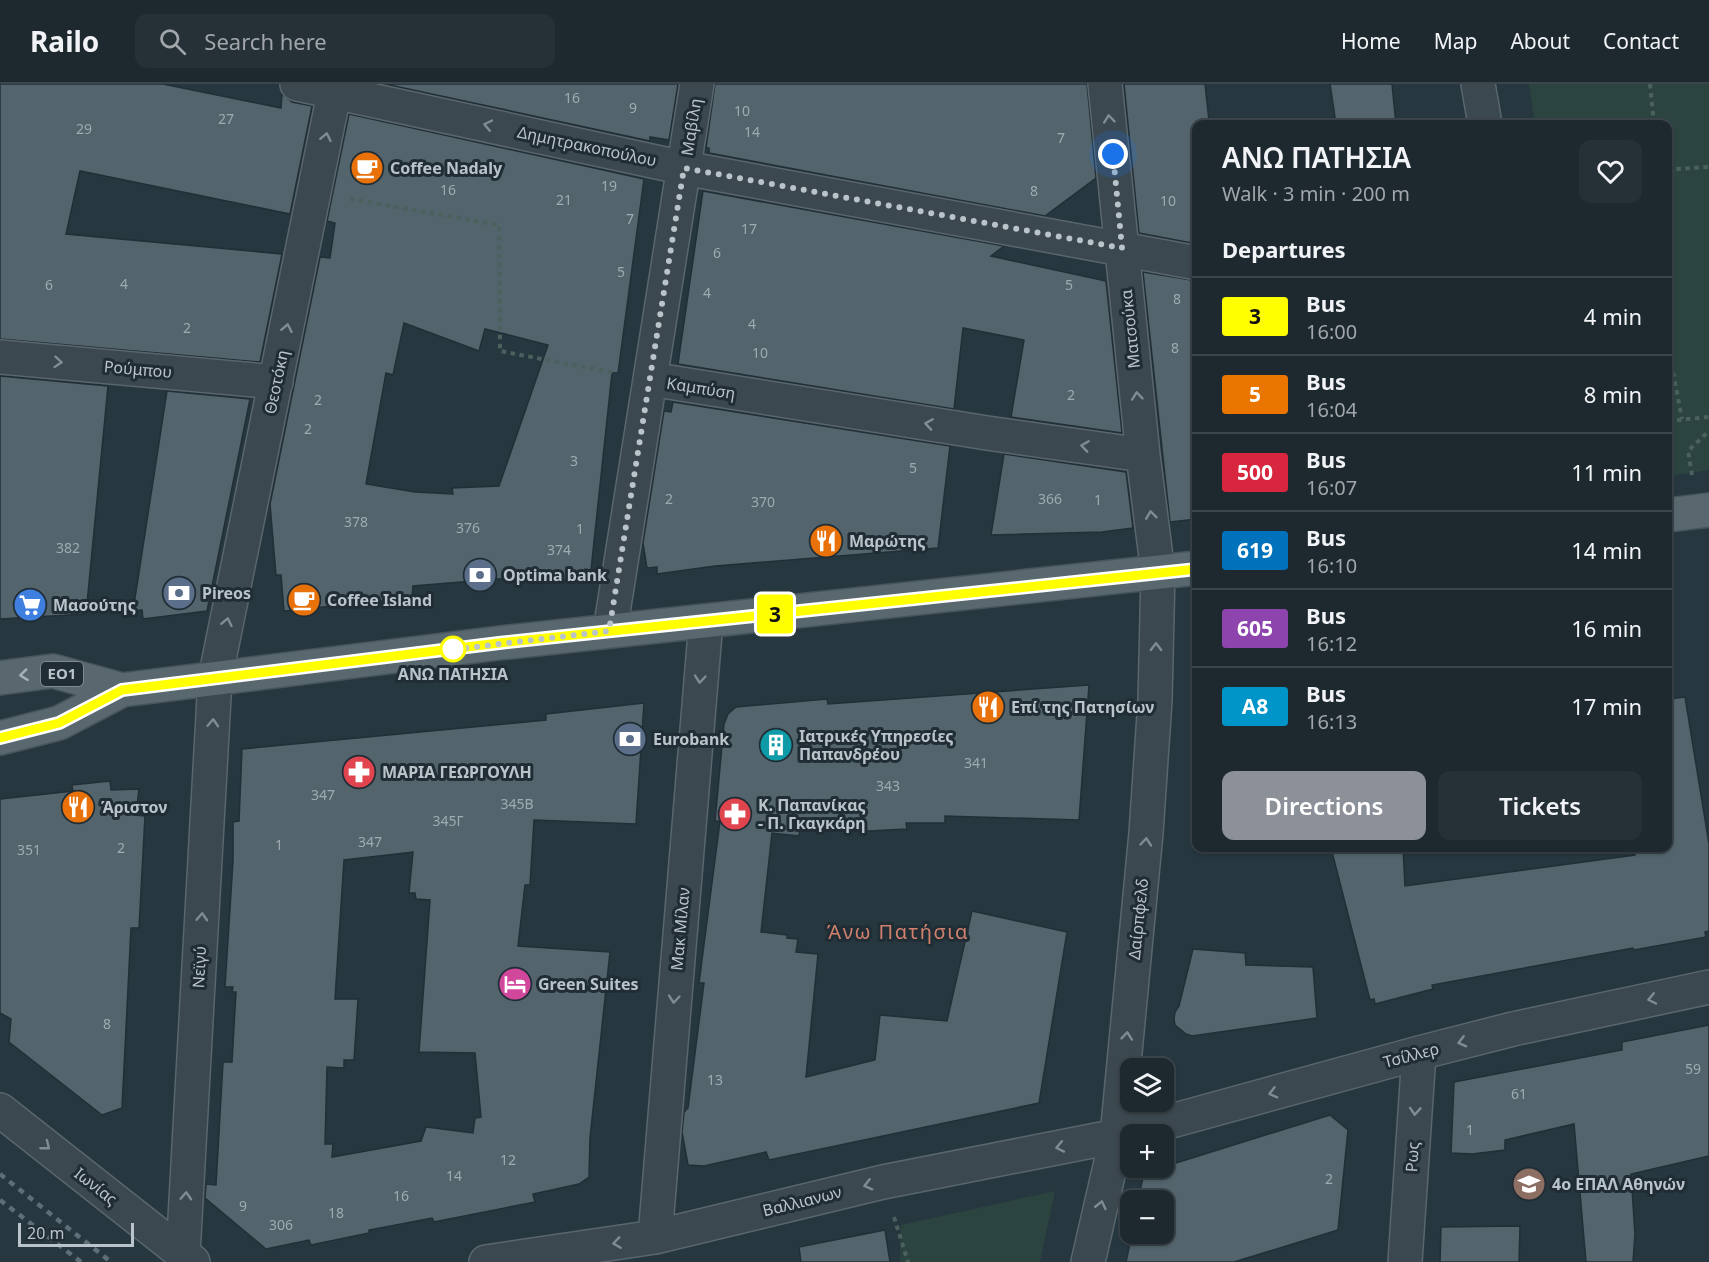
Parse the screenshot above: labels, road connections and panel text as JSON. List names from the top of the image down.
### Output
{
  "streets": {
    "main road": ["ΕΟ1"],
    "street": [
      "Μαβίλη",
      "Δημητρακοπούλου",
      "Ματσούκα",
      "Ρούμπου",
      "Θεοτόκη",
      "Καμπύση",
      "Δαίρπφελδ",
      "Μακ Μίλαν",
      "Νεϊγύ",
      "Τσίλλερ",
      "Ρως",
      "Ιωνίας",
      "Βαλλιανων"
    ]
  },
  "crossings": [
    ["Μαβίλη", "Δημητρακοπούλου"],
    ["Μαβίλη", "Καμπύση"],
    ["Μαβίλη", "ΕΟ1"],
    ["Δημητρακοπούλου", "Ματσούκα"],
    ["Δημητρακοπούλου", "Θεοτόκη"],
    ["Ματσούκα", "Καμπύση"],
    ["Ματσούκα", "ΕΟ1"],
    ["Ματσούκα", "Δαίρπφελδ"],
    ["Ρούμπου", "Θεοτόκη"],
    ["Θεοτόκη", "Καμπύση"],
    ["Θεοτόκη", "ΕΟ1"],
    ["Θεοτόκη", "Νεϊγύ"],
    ["ΕΟ1", "Δαίρπφελδ"],
    ["ΕΟ1", "Μακ Μίλαν"],
    ["ΕΟ1", "Νεϊγύ"],
    ["Δαίρπφελδ", "Τσίλλερ"],
    ["Δαίρπφελδ", "Βαλλιανων"],
    ["Μακ Μίλαν", "Βαλλιανων"],
    ["Νεϊγύ", "Ιωνίας"],
    ["Τσίλλερ", "Ρως"],
    ["Τσίλλερ", "Βαλλιανων"]
  ],
  "one_way": [
    "Δημητρακοπούλου",
    "Ματσούκα",
    "Ρούμπου",
    "Θεοτόκη",
    "Καμπύση",
    "Δαίρπφελδ",
    "Μακ Μίλαν",
    "Νεϊγύ",
    "Τσίλλερ",
    "Ρως",
    "Ιωνίας",
    "Βαλλιανων"
  ],
  "districts": ["Άνω Πατήσια"],
  "places": {
    "cafe": ["Coffee Nadaly", "Coffee Island"],
    "restaurant": ["Μαρώτης", "Επί της Πατησίων", "Άριστον"],
    "bank": ["Optima bank", "Pireos", "Eurobank"],
    "supermarket": ["Μασούτης"],
    "other": ["ΑΝΩ ΠΑΤΗΣΙΑ"],
    "building": ["Ιατρικές Υπηρεσίες Παπανδρέου"],
    "pharmacy": ["ΜΑΡΙΑ ΓΕΩΡΓΟΥΛΗ", "Κ. Παπανίκας - Π. Γκαγκάρη"],
    "hotel": ["Green Suites"],
    "school or university": ["4ο ΕΠΑΛ Αθηνών"]
  },
  "lines": ["bus line 3"],
  "house_numbers": [
    "16",
    "9",
    "10",
    "27",
    "29",
    "14",
    "7",
    "19",
    "16",
    "8",
    "21",
    "10",
    "7",
    "17",
    "6",
    "5",
    "4",
    "6",
    "5",
    "4",
    "8",
    "4",
    "2",
    "8",
    "10",
    "2",
    "2",
    "2",
    "3",
    "5",
    "2",
    "366",
    "1",
    "370",
    "378",
    "376",
    "1",
    "382",
    "374",
    "341",
    "343",
    "347",
    "345Β",
    "345Γ",
    "347",
    "1",
    "2",
    "351",
    "8",
    "59",
    "13",
    "61",
    "1",
    "12",
    "14",
    "2",
    "16",
    "9",
    "18",
    "306"
  ],
  "scale_bar": "20 m",
  "page": {
    "header": "Railo",
    "search": "Search here",
    "nav": [
      "Home",
      "Map",
      "About",
      "Contact"
    ],
    "on_map": "3",
    "heading": [
      ["ΑΝΩ ΠΑΤΗΣΙΑ", "Walk · 3 min · 200 m"],
      "Departures"
    ],
    "list": [
      {
        "mark": "3",
        "name": "Bus",
        "note": "16:00",
        "value": "4 min"
      },
      {
        "mark": "5",
        "name": "Bus",
        "note": "16:04",
        "value": "8 min"
      },
      {
        "mark": "500",
        "name": "Bus",
        "note": "16:07",
        "value": "11 min"
      },
      {
        "mark": "619",
        "name": "Bus",
        "note": "16:10",
        "value": "14 min"
      },
      {
        "mark": "605",
        "name": "Bus",
        "note": "16:12",
        "value": "16 min"
      },
      {
        "mark": "A8",
        "name": "Bus",
        "note": "16:13",
        "value": "17 min"
      }
    ],
    "buttons": ["Directions", "Tickets"],
    "map_buttons": ["+", "−"],
    "scale": "20 m"
  }
}
